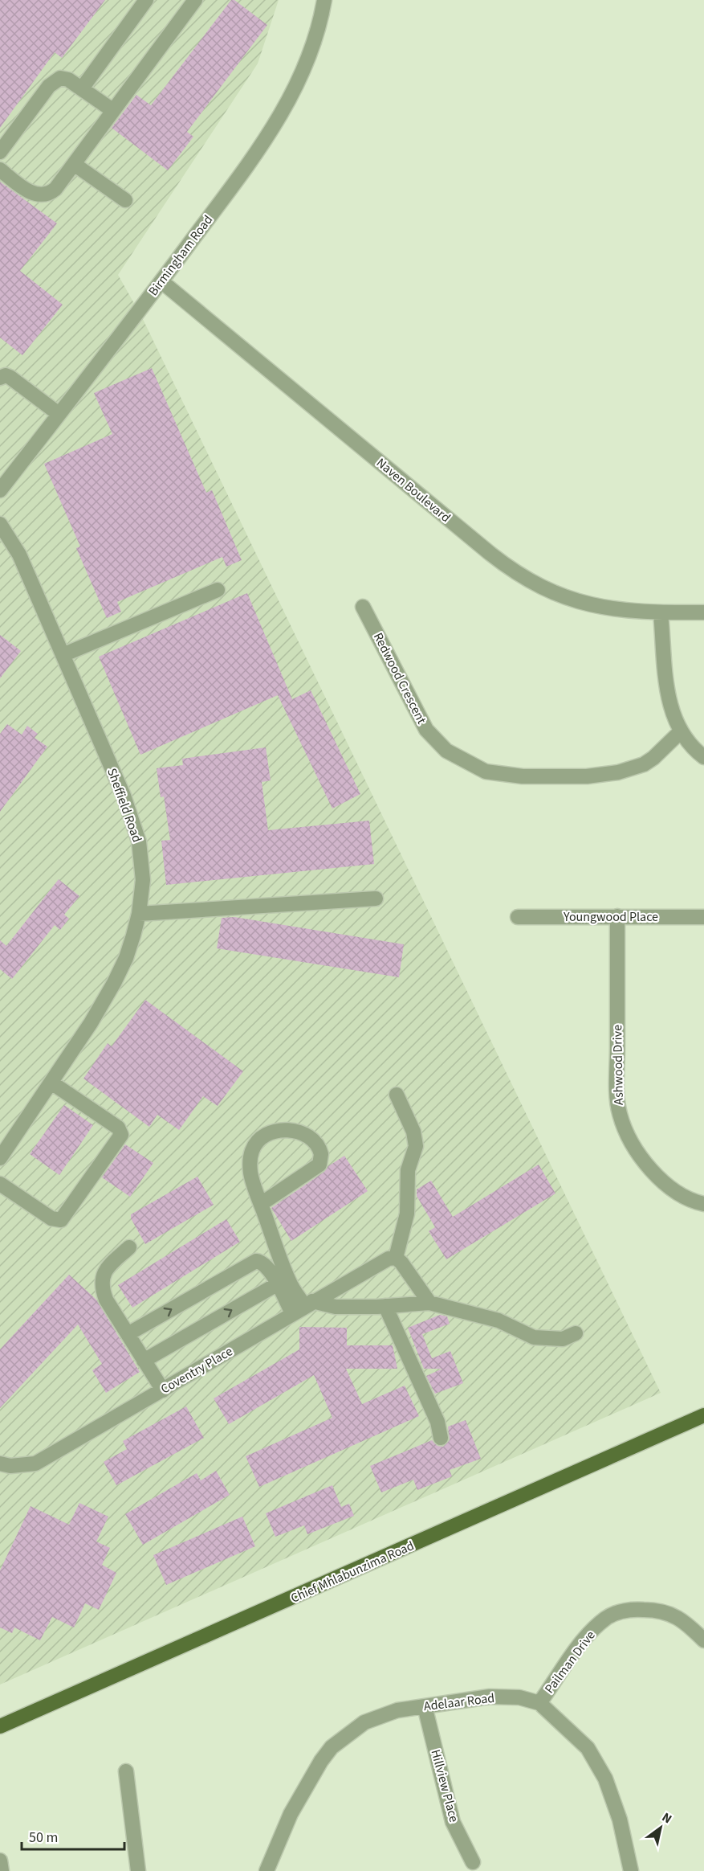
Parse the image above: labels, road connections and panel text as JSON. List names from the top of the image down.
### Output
{
  "streets": {
    "main road": ["Chief Mhlabunzima Road"],
    "street": [
      "Birmingham Road",
      "Naven Boulevard",
      "Redwood Crescent",
      "Sheffield Road",
      "Youngwood Place",
      "Ashwood Drive",
      "Coventry Place",
      "Pailman Drive",
      "Adelaar Road",
      "Hillview Place"
    ]
  },
  "crossings": [
    ["Birmingham Road", "Naven Boulevard"],
    ["Youngwood Place", "Ashwood Drive"],
    ["Pailman Drive", "Adelaar Road"],
    ["Adelaar Road", "Hillview Place"]
  ],
  "scale_bar": "50 m",
  "north": "top right"
}
